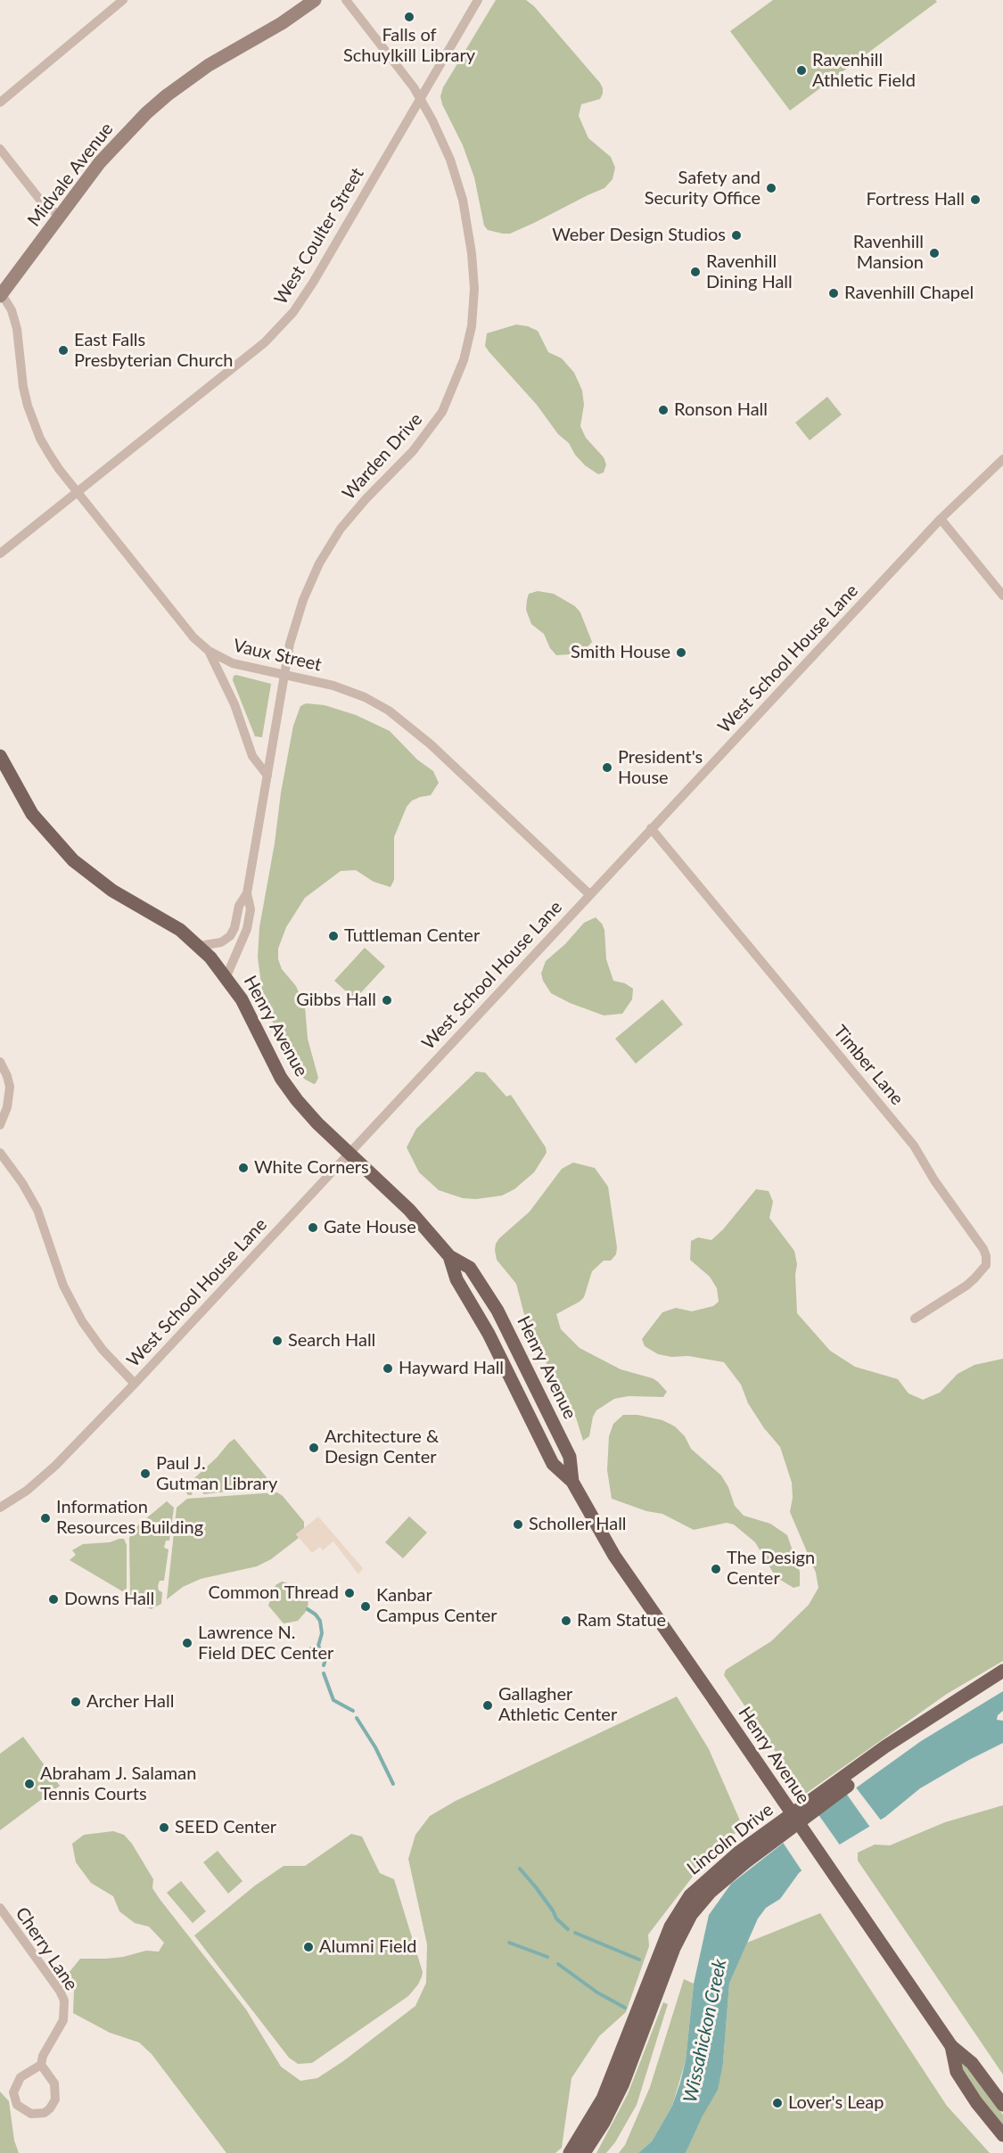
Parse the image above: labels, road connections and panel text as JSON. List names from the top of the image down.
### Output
{
  "streets": {
    "main road": ["Henry Avenue", "Lincoln Drive"],
    "street": [
      "Midvale Avenue",
      "West Coulter Street",
      "Warden Drive",
      "Vaux Street",
      "West School House Lane",
      "Timber Lane",
      "Cherry Lane"
    ]
  },
  "crossings": [
    ["Midvale Avenue", "Vaux Street"],
    ["West Coulter Street", "Warden Drive"],
    ["West Coulter Street", "Vaux Street"],
    ["Warden Drive", "Vaux Street"],
    ["Warden Drive", "Henry Avenue"],
    ["Vaux Street", "West School House Lane"],
    ["West School House Lane", "Henry Avenue"],
    ["West School House Lane", "Timber Lane"]
  ],
  "water": ["Wissahickon Creek"],
  "places": [
    "Falls of Schuylkill Library",
    "Ravenhill Athletic Field",
    "Safety and Security Office",
    "Fortress Hall",
    "Weber Design Studios",
    "Ravenhill Mansion",
    "Ravenhill Dining Hall",
    "Ravenhill Chapel",
    "East Falls Presbyterian Church",
    "Ronson Hall",
    "Smith House",
    "President's House",
    "Tuttleman Center",
    "Gibbs Hall",
    "White Corners",
    "Gate House",
    "Search Hall",
    "Hayward Hall",
    "Architecture & Design Center",
    "Paul J. Gutman Library",
    "Information Resources Building",
    "Scholler Hall",
    "The Design Center",
    "Common Thread",
    "Downs Hall",
    "Kanbar Campus Center",
    "Ram Statue",
    "Lawrence N. Field DEC Center",
    "Archer Hall",
    "Gallagher Athletic Center",
    "Abraham J. Salaman Tennis Courts",
    "SEED Center",
    "Alumni Field",
    "Lover's Leap"
  ]
}
